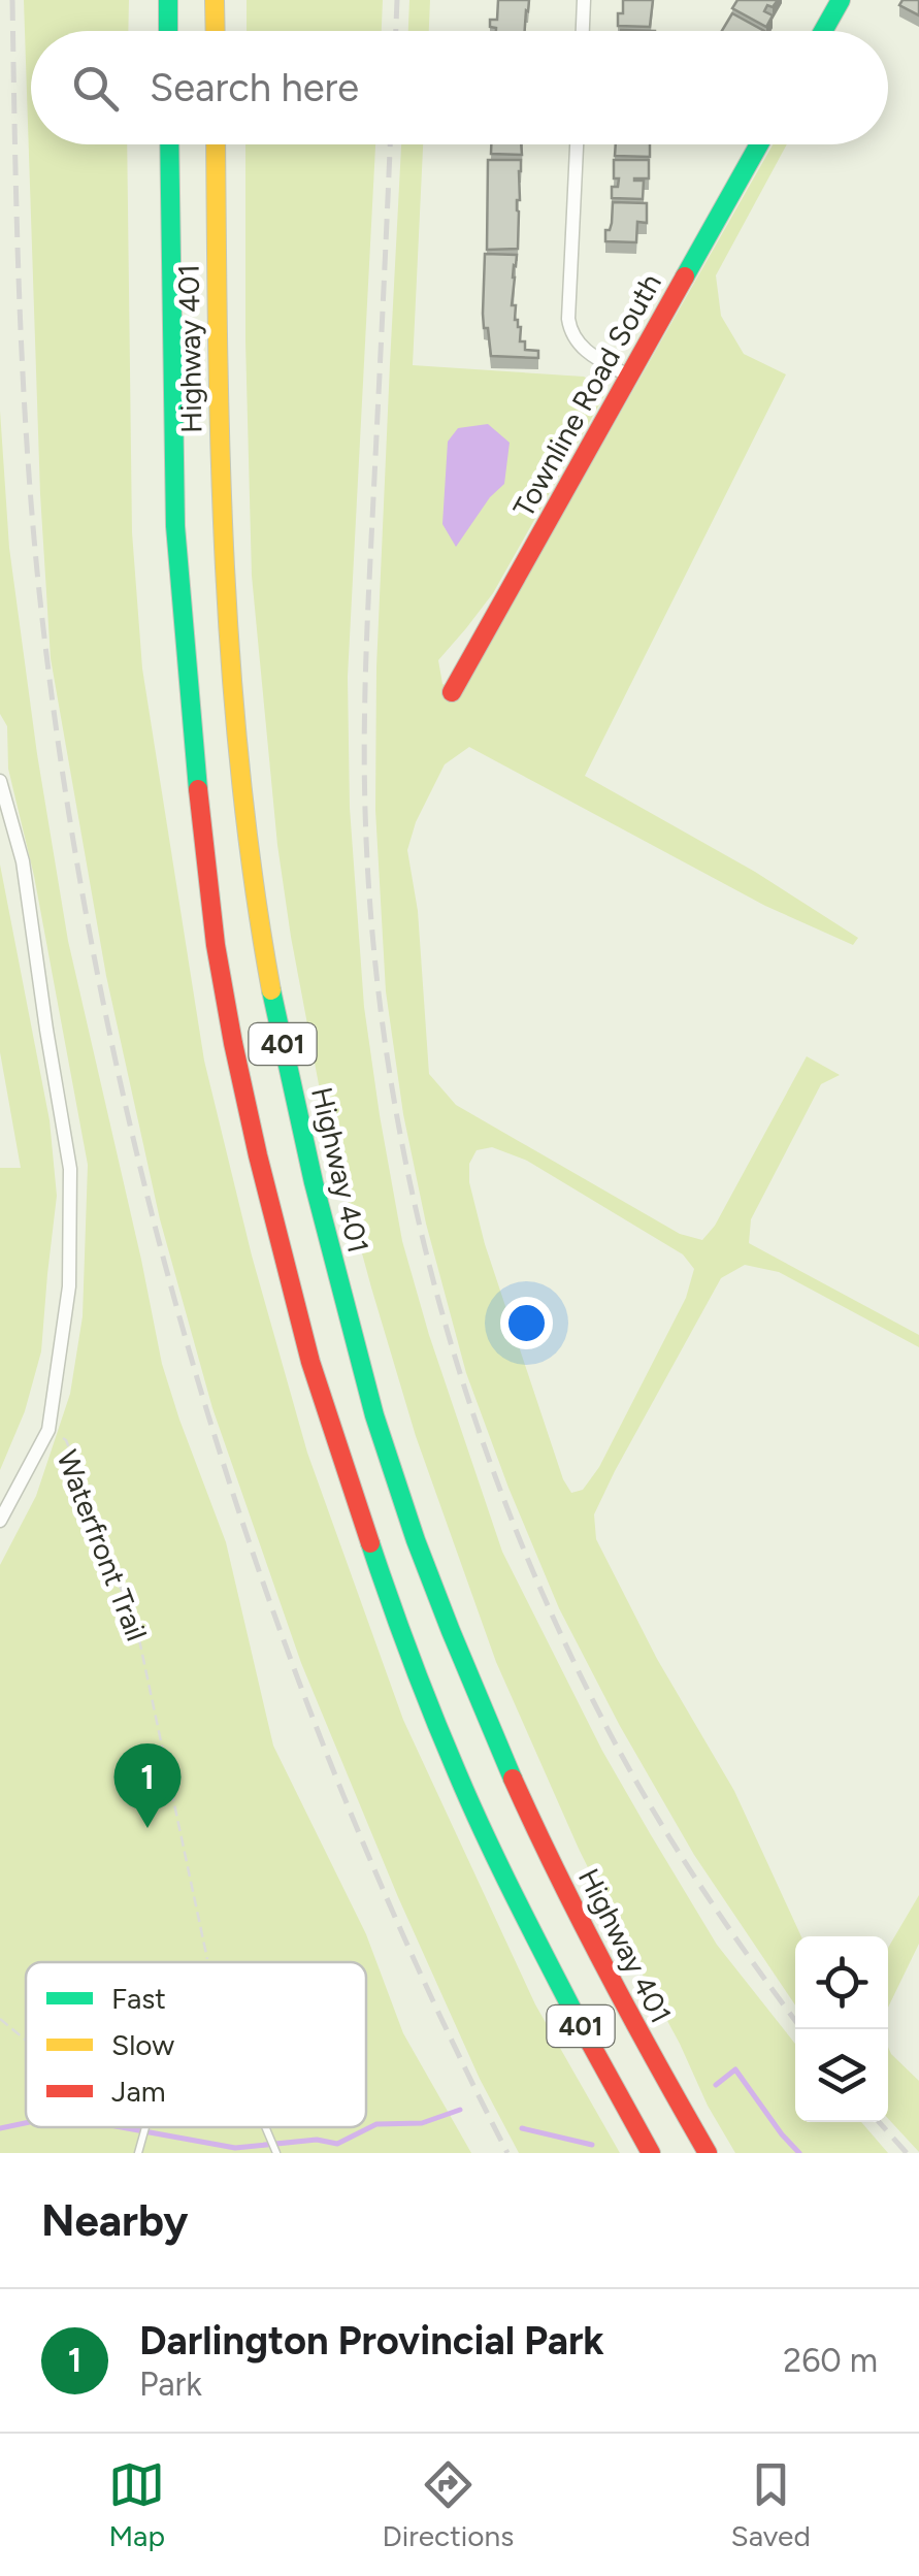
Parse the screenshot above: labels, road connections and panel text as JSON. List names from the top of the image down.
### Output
{
  "streets": {
    "main road": ["Highway 401", "Townline Road South", "401"],
    "path": ["Waterfront Trail"]
  },
  "legend": ["Fast", "Slow", "Jam"],
  "page": {
    "search": "Search here",
    "pins": "1",
    "heading": "Nearby",
    "list": [
      {
        "mark": "1",
        "name": "Darlington Provincial Park",
        "note": "Park",
        "value": "260 m"
      }
    ],
    "nav": ["Map", "Directions", "Saved"]
  }
}
